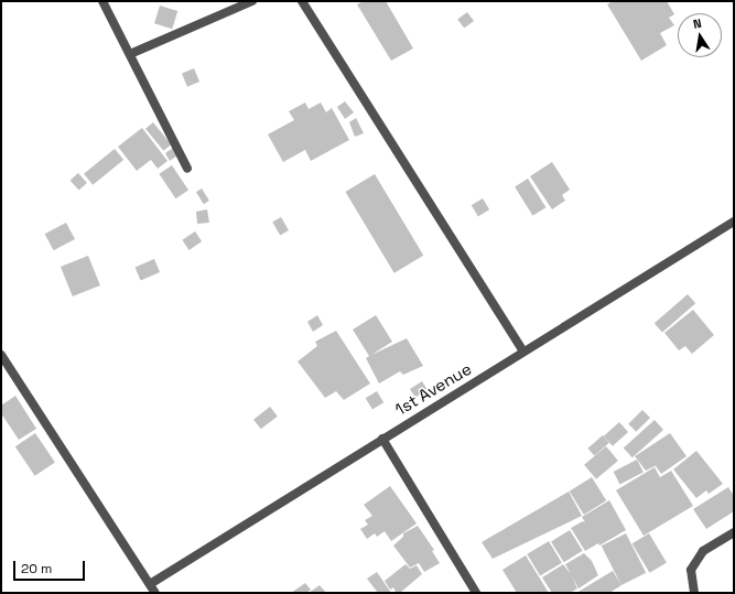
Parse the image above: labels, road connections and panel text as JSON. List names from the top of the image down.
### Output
{
  "streets": {
    "street": ["1st Avenue"]
  },
  "scale_bar": "20 m",
  "north": "top"
}
